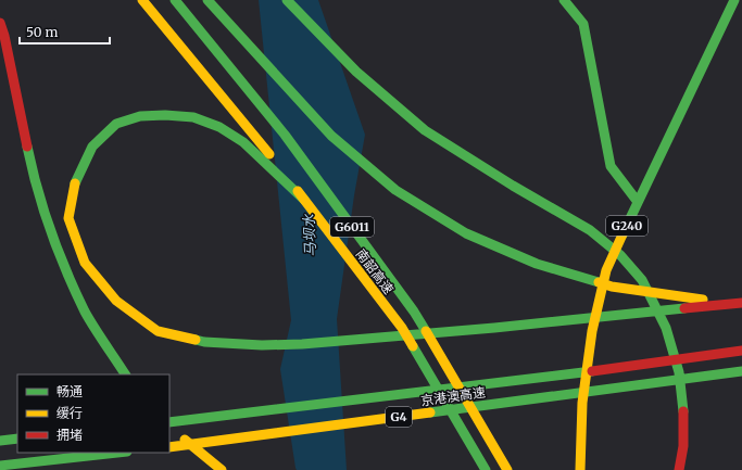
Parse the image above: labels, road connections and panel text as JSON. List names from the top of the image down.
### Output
{
  "streets": {
    "main road": [
      "G240",
      "G6011",
      "南韶高速",
      "京港澳高速",
      "G4"
    ]
  },
  "water": ["马坝水"],
  "legend": ["畅通", "缓行", "拥堵"],
  "scale_bar": "50 m"
}
